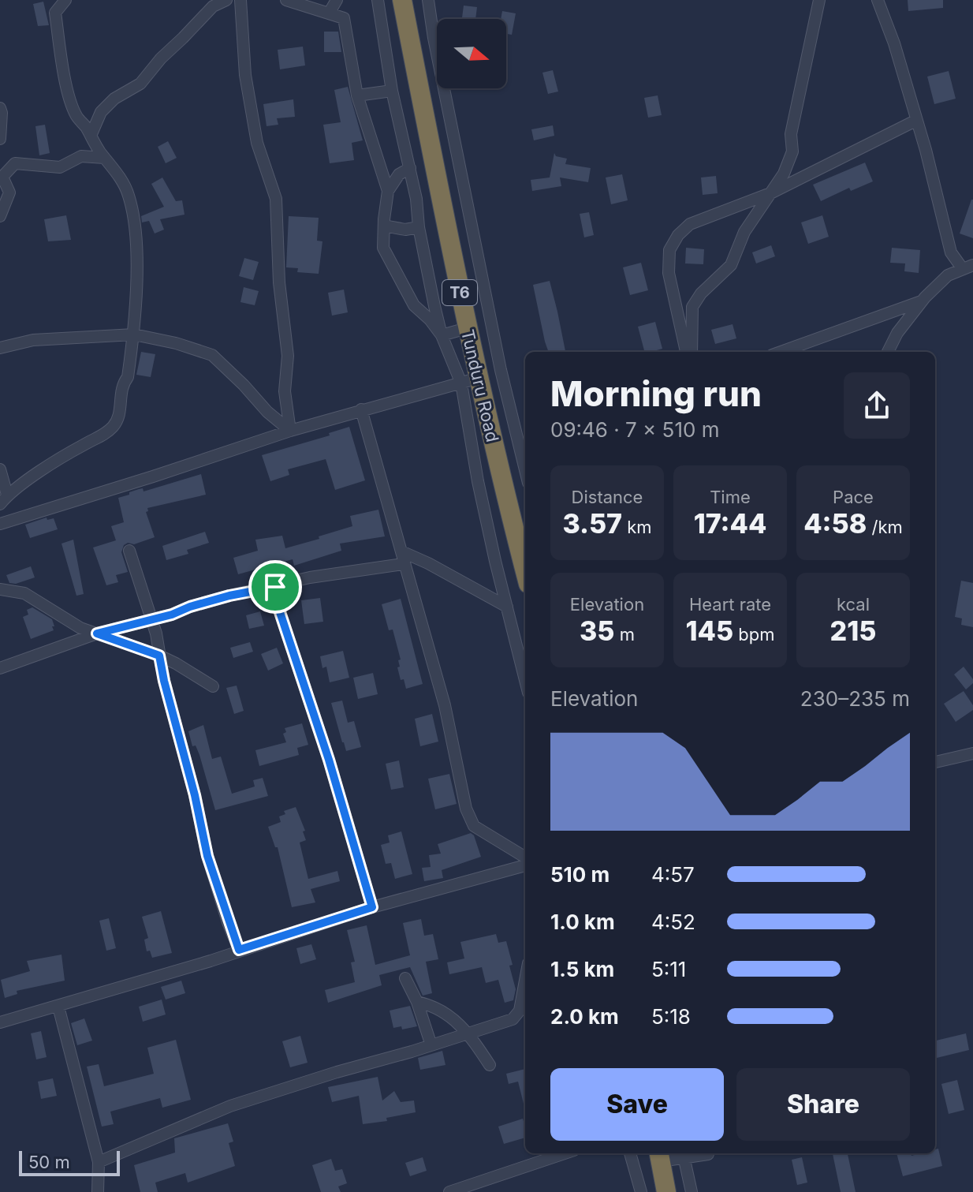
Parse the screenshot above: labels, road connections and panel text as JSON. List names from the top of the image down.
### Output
{
  "streets": {
    "highway": ["T6", "Tunduru Road"]
  },
  "scale_bar": "50 m",
  "north": "right",
  "page": {
    "heading": ["Morning run", "09:46 · 7 × 510 m"],
    "stats": [
      ["Distance", "3.57 km"],
      ["Time", "17:44"],
      ["Pace", "4:58 /km"],
      ["Elevation", "35 m"],
      ["Heart rate", "145 bpm"],
      ["kcal", "215"]
    ],
    "chart": ["Elevation", "230–235 m"],
    "list": [
      {
        "name": "510 m",
        "note": "4:57"
      },
      {
        "name": "1.0 km",
        "note": "4:52"
      },
      {
        "name": "1.5 km",
        "note": "5:11"
      },
      {
        "name": "2.0 km",
        "note": "5:18"
      }
    ],
    "buttons": ["Save", "Share"],
    "scale": "50 m"
  }
}
